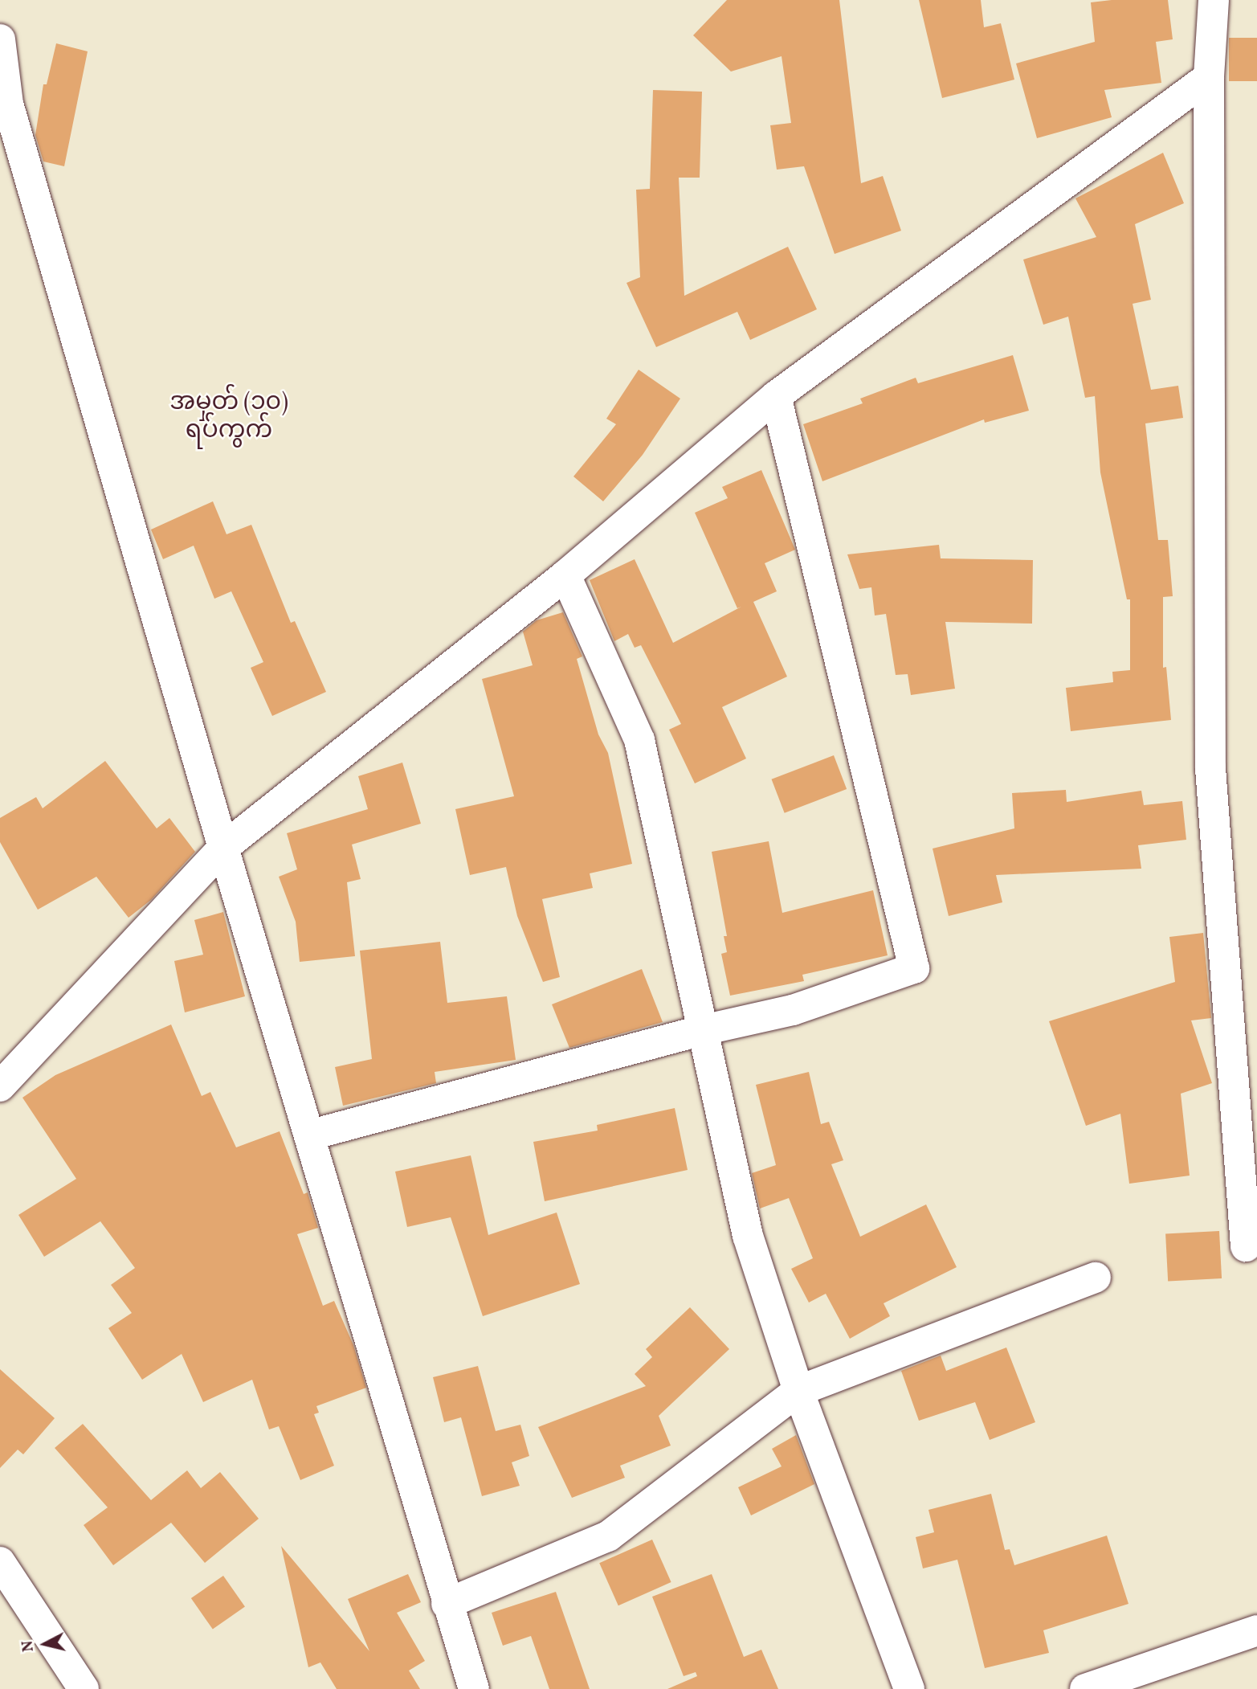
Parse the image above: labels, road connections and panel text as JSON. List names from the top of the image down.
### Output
{
  "districts": ["အမှတ် (၁၀) ရပ်ကွက်"],
  "north": "left"
}
